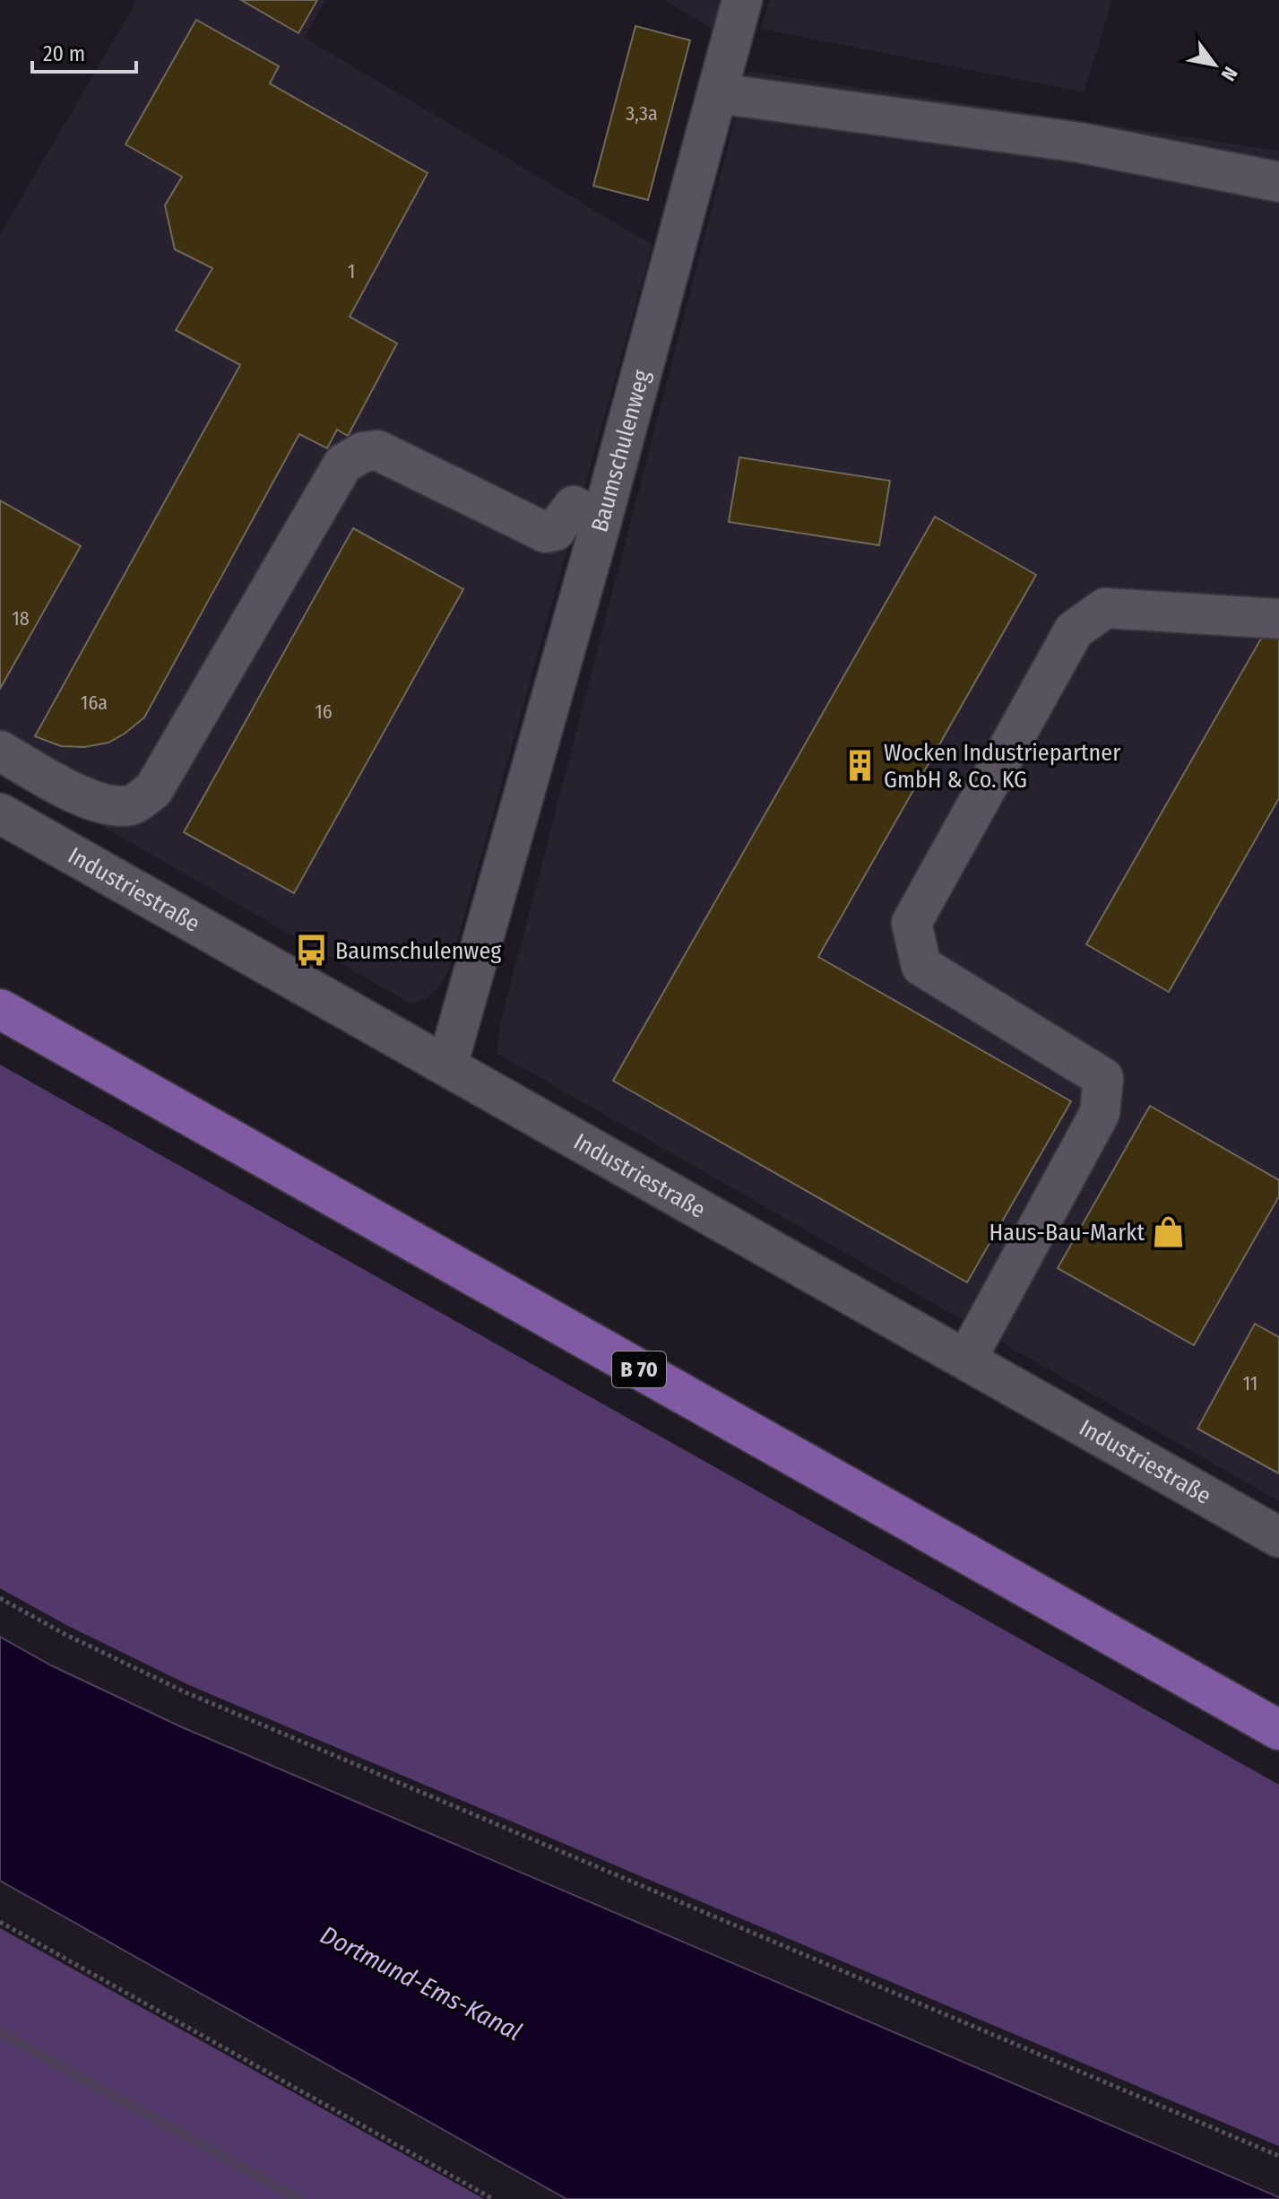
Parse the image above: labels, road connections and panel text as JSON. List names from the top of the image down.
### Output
{
  "streets": {
    "main road": ["B 70"],
    "street": ["Baumschulenweg", "Industriestraße"]
  },
  "crossings": [
    ["Baumschulenweg", "Industriestraße"]
  ],
  "water": ["Dortmund-Ems-Kanal"],
  "places": {
    "building": ["Wocken Industriepartner GmbH & Co. KG"],
    "bus stop": ["Baumschulenweg"],
    "shop": ["Haus-Bau-Markt"]
  },
  "house_numbers": [
    "3,3a",
    "1",
    "18",
    "16a",
    "16",
    "11"
  ],
  "scale_bar": "20 m",
  "north": "bottom right"
}
